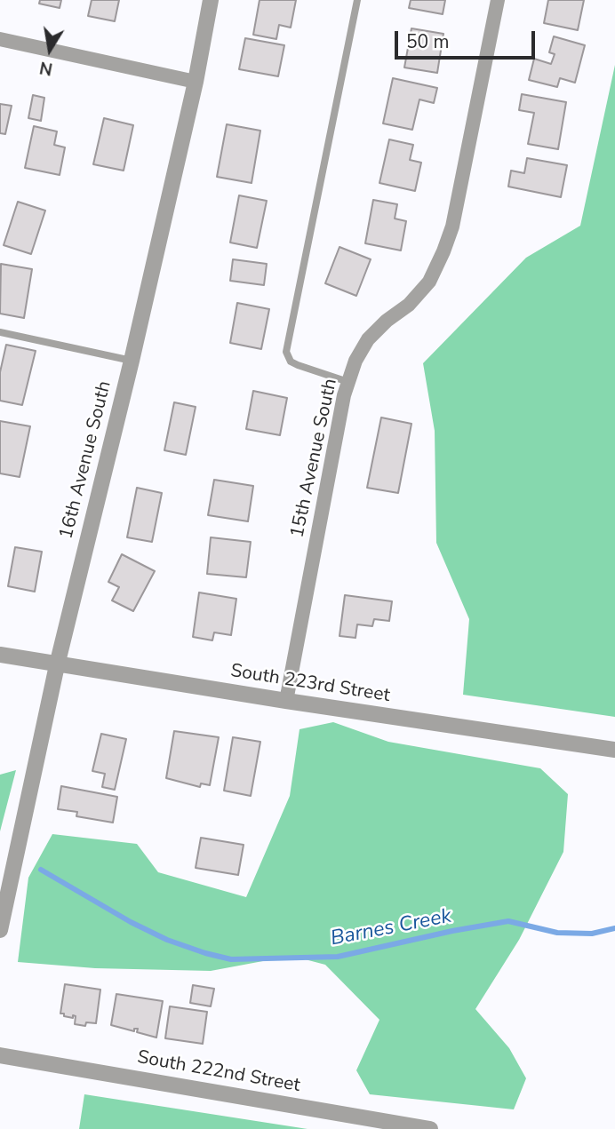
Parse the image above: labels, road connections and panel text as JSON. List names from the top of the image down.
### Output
{
  "streets": {
    "street": [
      "15th Avenue South",
      "16th Avenue South",
      "South 223rd Street",
      "South 222nd Street"
    ]
  },
  "crossings": [
    ["15th Avenue South", "South 223rd Street"],
    ["16th Avenue South", "South 223rd Street"]
  ],
  "water": ["Barnes Creek"],
  "scale_bar": "50 m",
  "north": "bottom"
}
